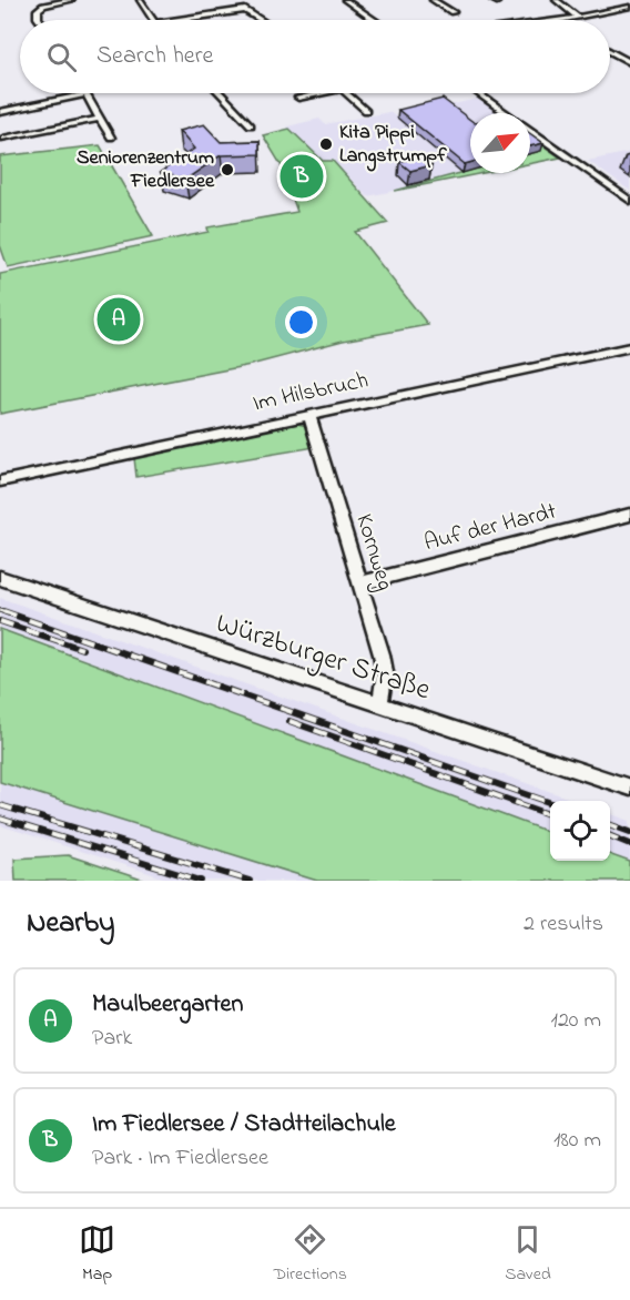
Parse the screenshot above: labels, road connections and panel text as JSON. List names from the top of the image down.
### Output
{
  "streets": {
    "street": [
      "Im Hilsbruch",
      "Auf der Hardt",
      "Kornweg",
      "Würzburger Straße"
    ]
  },
  "crossings": [
    ["Im Hilsbruch", "Kornweg"],
    ["Auf der Hardt", "Kornweg"],
    ["Kornweg", "Würzburger Straße"]
  ],
  "places": ["Kita Pippi Langstrumpf", "Seniorenzentrum Fiedlersee"],
  "north": "top right",
  "page": {
    "search": "Search here",
    "pins": ["B", "A"],
    "heading": ["Nearby", "2 results"],
    "list": [
      {
        "mark": "A",
        "name": "Maulbeergarten",
        "note": "Park",
        "value": "120 m"
      },
      {
        "mark": "B",
        "name": "Im Fiedlersee / Stadtteilachule",
        "note": "Park · Im Fiedlersee",
        "value": "180 m"
      }
    ],
    "nav": ["Map", "Directions", "Saved"]
  }
}
